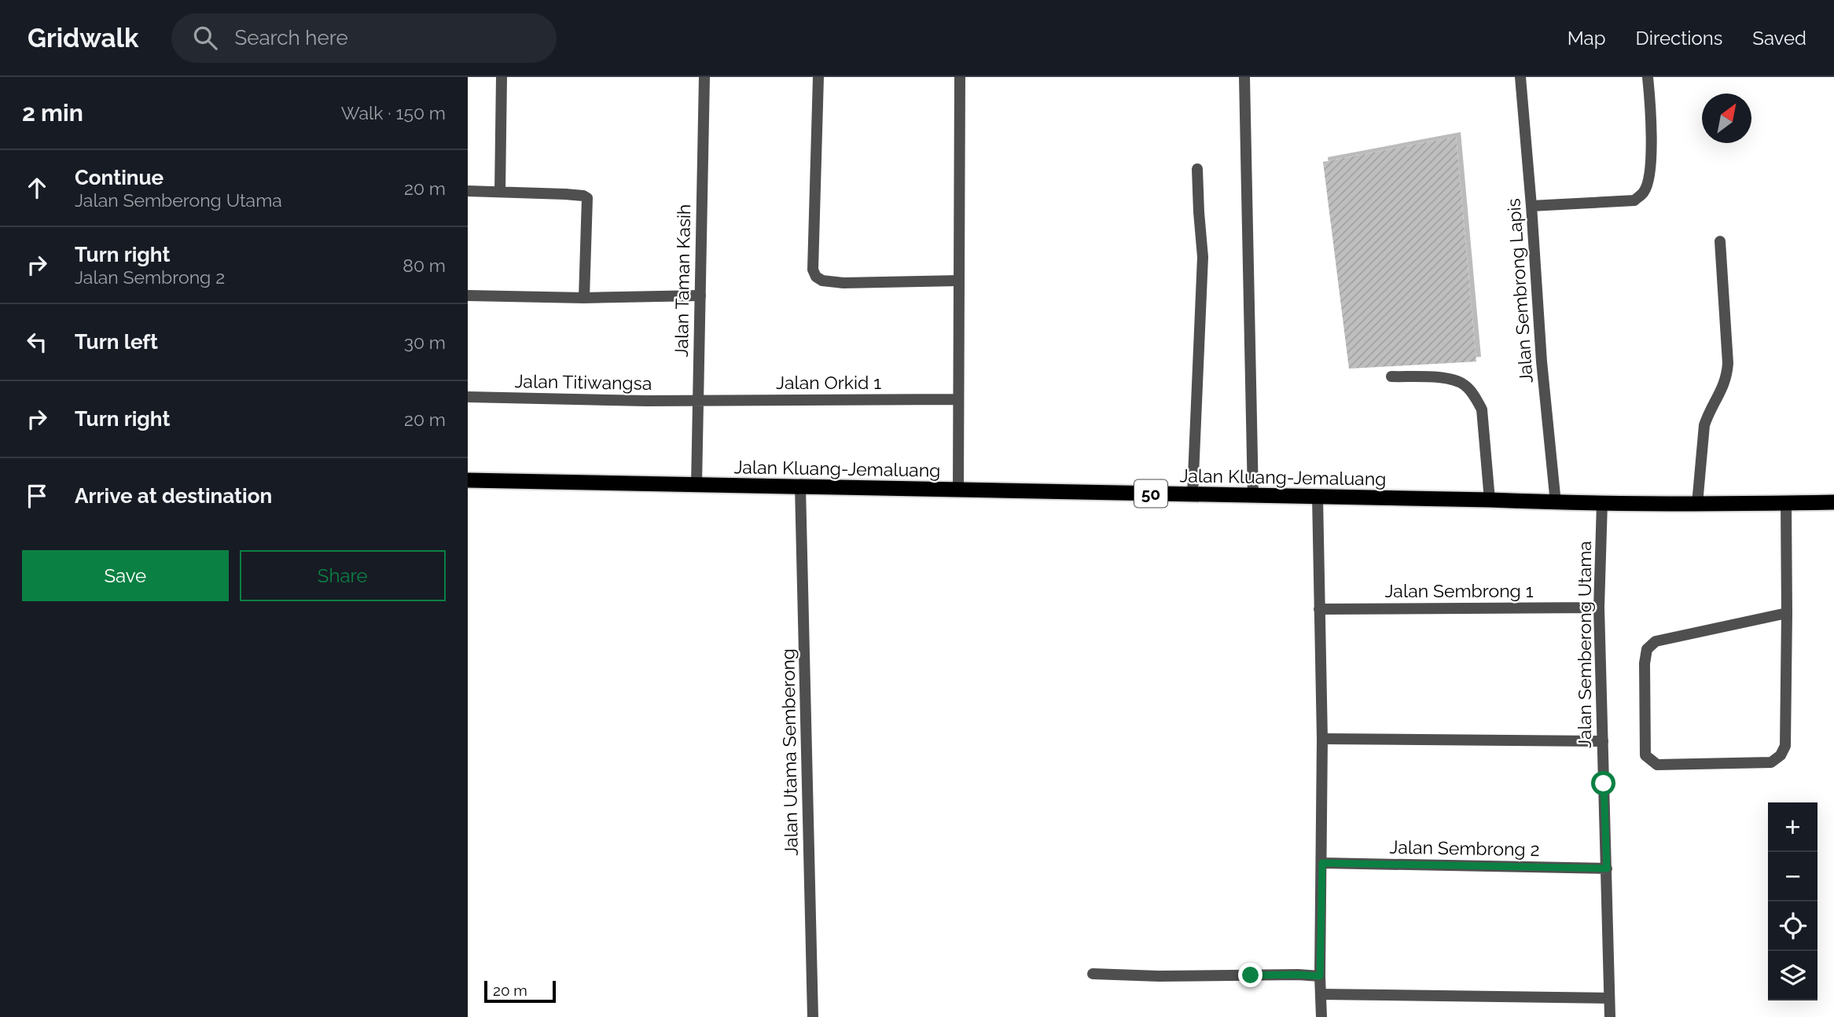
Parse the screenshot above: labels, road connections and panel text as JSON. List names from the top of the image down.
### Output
{
  "streets": {
    "highway": ["Jalan Kluang-Jemaluang", "50"],
    "street": [
      "Jalan Taman Kasih",
      "Jalan Sembrong Lapis",
      "Jalan Titiwangsa",
      "Jalan Orkid 1",
      "Jalan Sembrong 1",
      "Jalan Semberong Utama",
      "Jalan Utama Semberong",
      "Jalan Sembrong 2"
    ]
  },
  "crossings": [
    ["Jalan Taman Kasih", "Jalan Titiwangsa"],
    ["Jalan Taman Kasih", "Jalan Orkid 1"],
    ["Jalan Taman Kasih", "Jalan Kluang-Jemaluang"],
    ["Jalan Sembrong Lapis", "Jalan Kluang-Jemaluang"],
    ["Jalan Titiwangsa", "Jalan Orkid 1"],
    ["Jalan Kluang-Jemaluang", "Jalan Semberong Utama"],
    ["Jalan Kluang-Jemaluang", "Jalan Utama Semberong"],
    ["Jalan Sembrong 1", "Jalan Semberong Utama"],
    ["Jalan Semberong Utama", "Jalan Sembrong 2"]
  ],
  "scale_bar": "20 m",
  "north": "top right",
  "page": {
    "header": "Gridwalk",
    "search": "Search here",
    "nav": ["Map", "Directions", "Saved"],
    "heading": ["2 min", "Walk · 150 m"],
    "list": [
      ["Continue", "Jalan Semberong Utama", "20 m"],
      ["Turn right", "Jalan Sembrong 2", "80 m"],
      ["Turn left", "30 m"],
      ["Turn right", "20 m"],
      "Arrive at destination"
    ],
    "buttons": ["Save", "Share"],
    "map_buttons": ["+", "−"],
    "scale": "20 m"
  }
}
